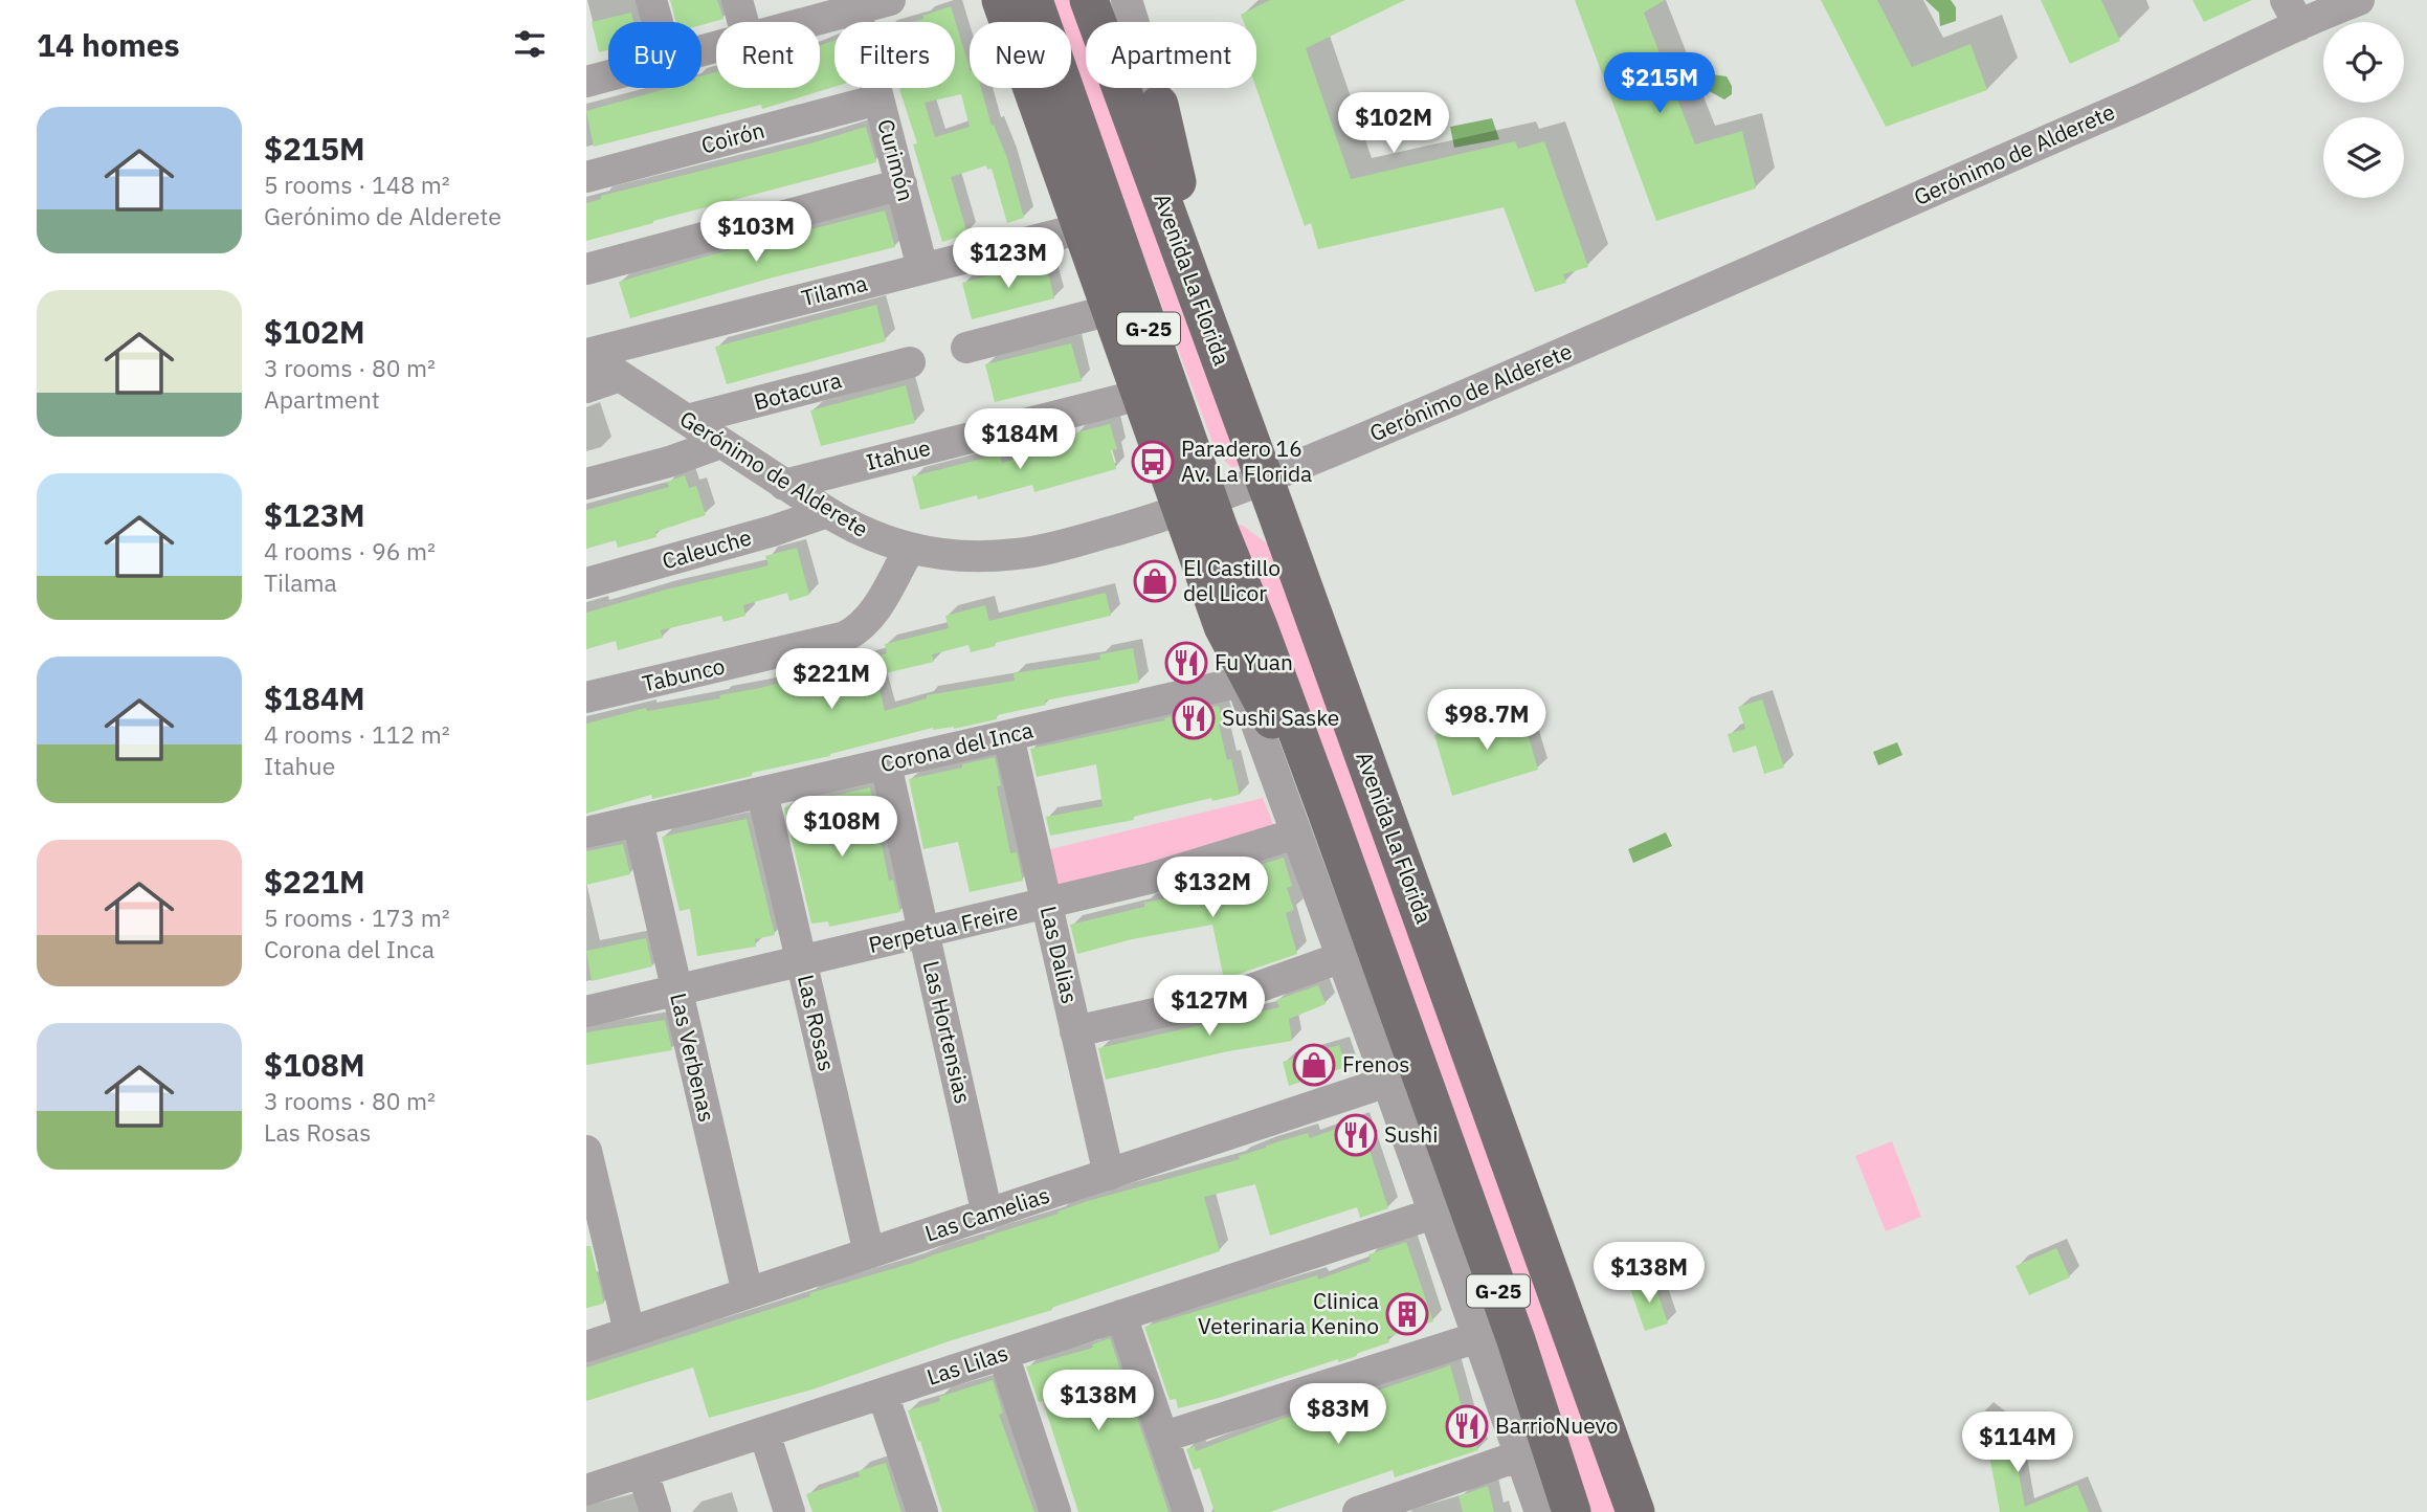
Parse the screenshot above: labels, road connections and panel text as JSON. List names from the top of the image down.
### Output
{
  "streets": {
    "main road": ["Avenida La Florida", "G-25"],
    "street": [
      "Coirón",
      "Gerónimo de Alderete",
      "Curimón",
      "Tilama",
      "Botacura",
      "Itahue",
      "Caleuche",
      "Tabunco",
      "Corona del Inca",
      "Perpetua Freire",
      "Las Dalias",
      "Las Rosas",
      "Las Hortensias",
      "Las Verbenas",
      "Las Camelias",
      "Las Lilas"
    ]
  },
  "crossings": [
    ["Coirón", "Curimón"],
    ["Gerónimo de Alderete", "Avenida La Florida"],
    ["Gerónimo de Alderete", "Tilama"],
    ["Gerónimo de Alderete", "G-25"],
    ["Gerónimo de Alderete", "Botacura"],
    ["Gerónimo de Alderete", "Itahue"],
    ["Gerónimo de Alderete", "Caleuche"],
    ["Gerónimo de Alderete", "Tabunco"],
    ["Curimón", "Tilama"],
    ["Corona del Inca", "Las Dalias"],
    ["Corona del Inca", "Las Rosas"],
    ["Corona del Inca", "Las Hortensias"],
    ["Corona del Inca", "Las Verbenas"],
    ["Perpetua Freire", "Las Dalias"],
    ["Perpetua Freire", "Las Rosas"],
    ["Perpetua Freire", "Las Hortensias"],
    ["Perpetua Freire", "Las Verbenas"],
    ["Las Dalias", "Las Camelias"],
    ["Las Rosas", "Las Camelias"],
    ["Las Hortensias", "Las Camelias"],
    ["Las Verbenas", "Las Camelias"]
  ],
  "places": {
    "bus stop": ["Paradero 16 Av. La Florida"],
    "shop": ["El Castillo del Licor", "Frenos"],
    "restaurant": [
      "Fu Yuan",
      "Sushi Saske",
      "Sushi",
      "BarrioNuevo"
    ],
    "building": ["Clinica Veterinaria Kenino"]
  },
  "page": {
    "heading": "14 homes",
    "chip": [
      "Buy",
      "Rent",
      "Filters",
      "New",
      "Apartment"
    ],
    "price": [
      "$215M",
      "$102M",
      "$103M",
      "$123M",
      "$184M",
      "$221M",
      "$98.7M",
      "$108M",
      "$132M",
      "$127M",
      "$138M",
      "$138M",
      "$83M",
      "$114M"
    ],
    "list": [
      {
        "name": "$215M",
        "note": "5 rooms · 148 m² · Gerónimo de Alderete"
      },
      {
        "name": "$102M",
        "note": "3 rooms · 80 m² · Apartment"
      },
      {
        "name": "$123M",
        "note": "4 rooms · 96 m² · Tilama"
      },
      {
        "name": "$184M",
        "note": "4 rooms · 112 m² · Itahue"
      },
      {
        "name": "$221M",
        "note": "5 rooms · 173 m² · Corona del Inca"
      },
      {
        "name": "$108M",
        "note": "3 rooms · 80 m² · Las Rosas"
      }
    ]
  }
}
